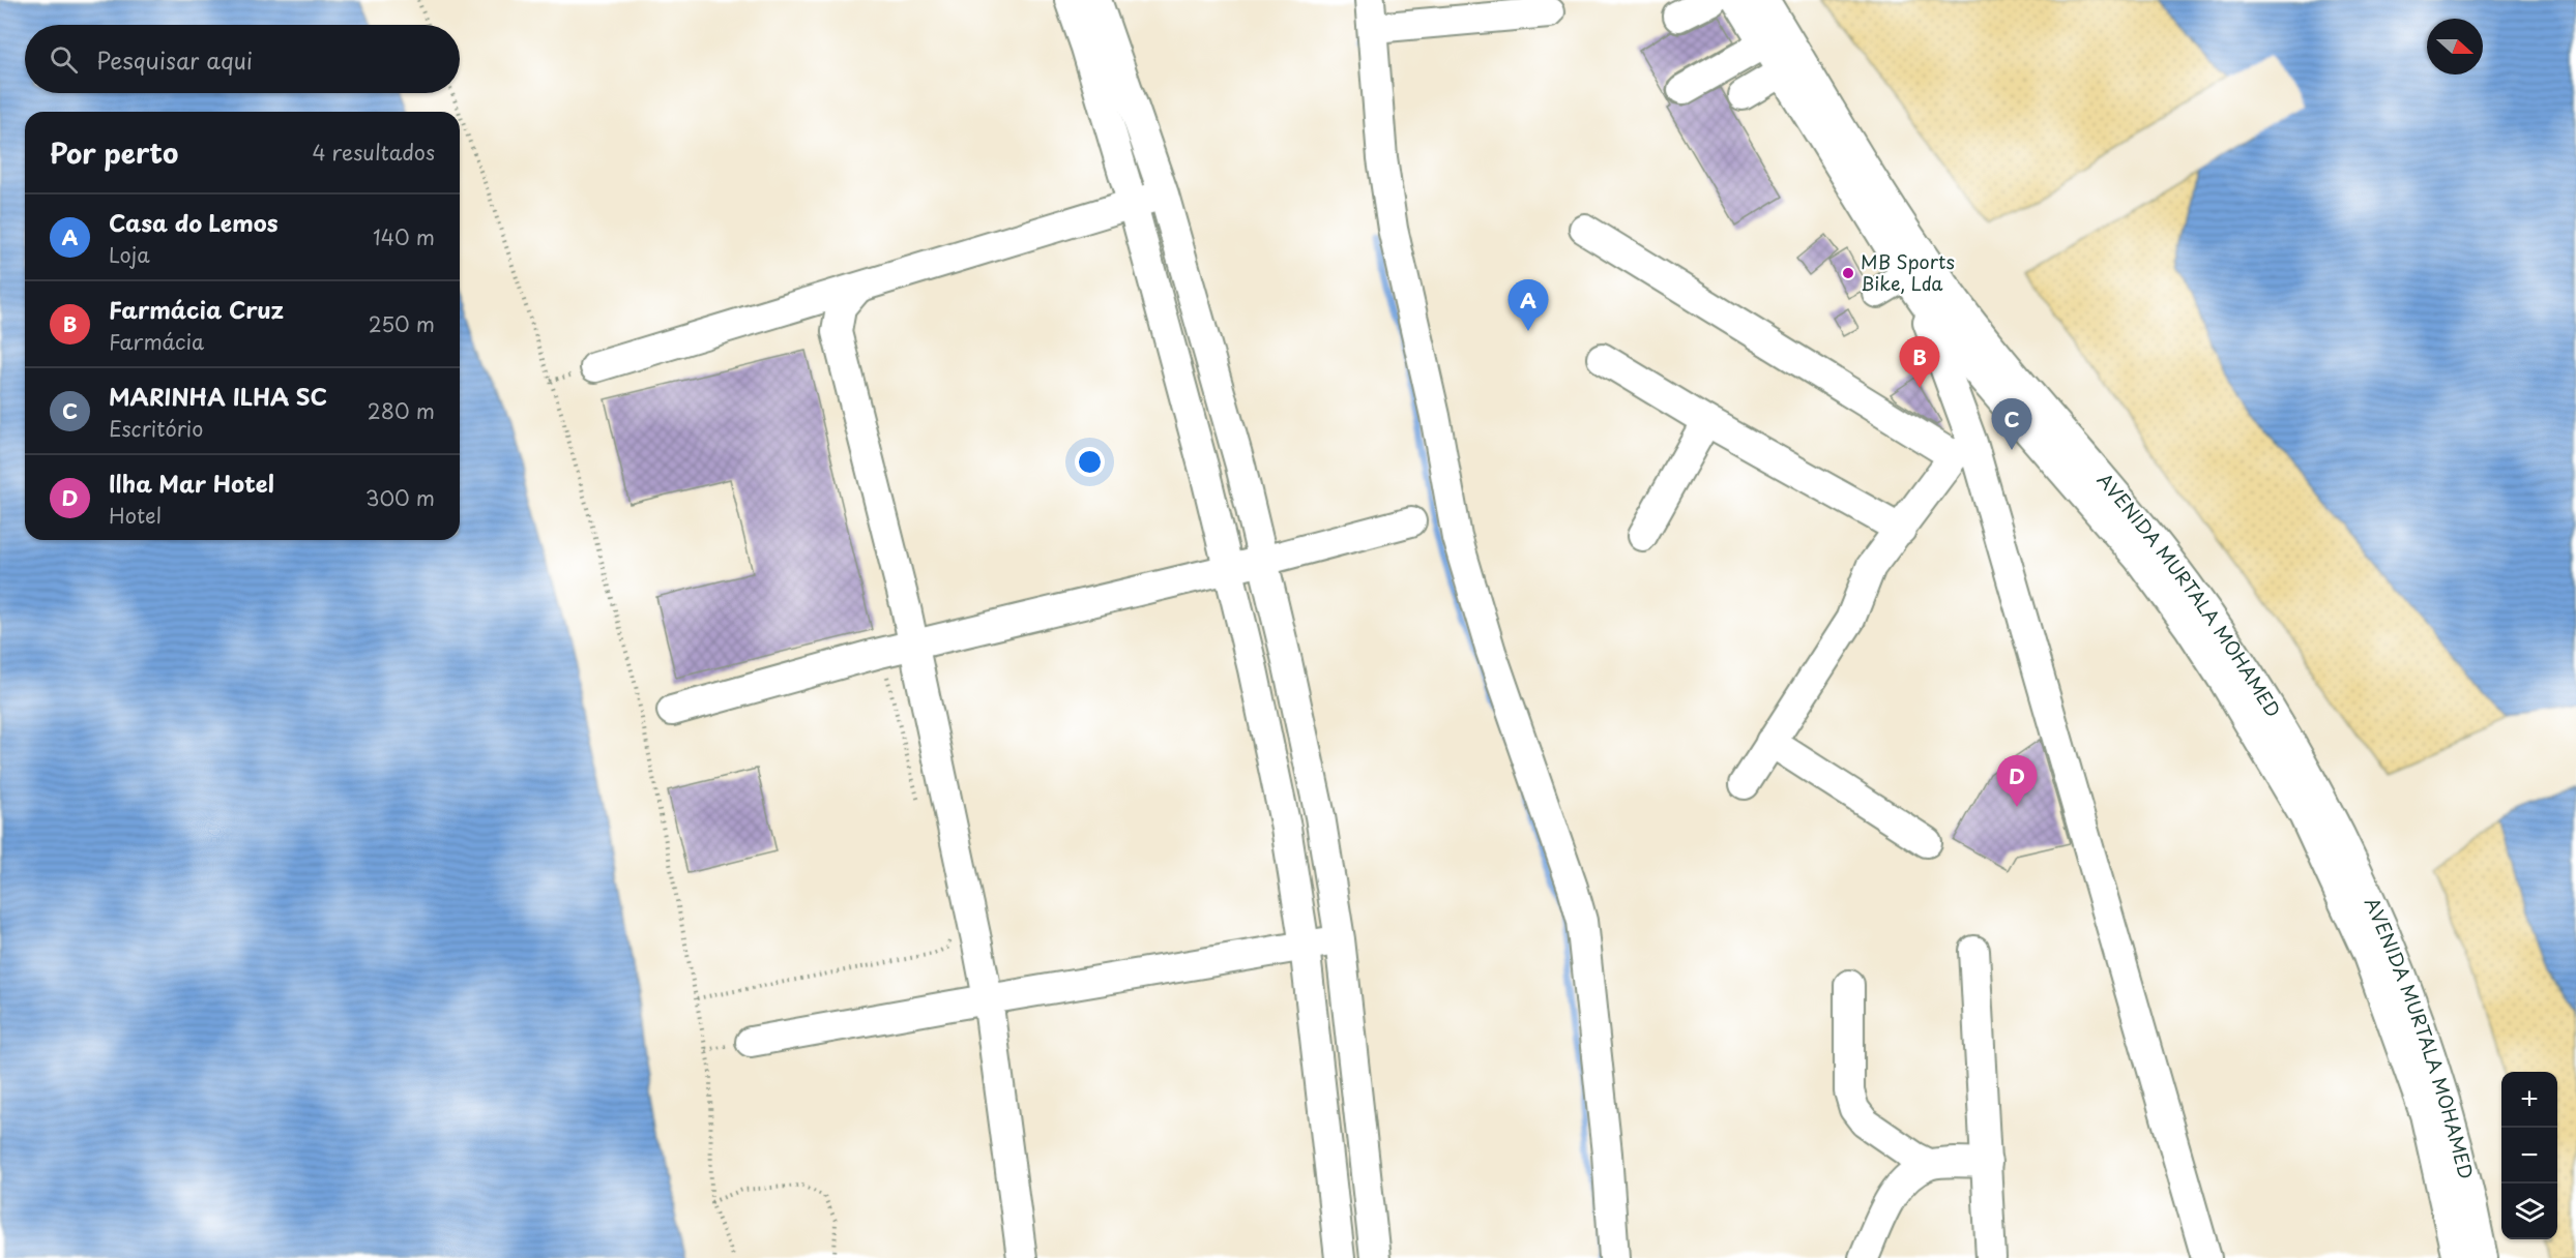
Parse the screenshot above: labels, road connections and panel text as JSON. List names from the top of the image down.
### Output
{
  "streets": {
    "street": ["AVENIDA MURTALA MOHAMED"]
  },
  "places": ["MB Sports Bike, Lda"],
  "north": "right",
  "page": {
    "search": "Pesquisar aqui",
    "heading": ["Por perto", "4 resultados"],
    "list": [
      {
        "mark": "A",
        "name": "Casa do Lemos",
        "note": "Loja",
        "value": "140 m"
      },
      {
        "mark": "B",
        "name": "Farmácia Cruz",
        "note": "Farmácia",
        "value": "250 m"
      },
      {
        "mark": "C",
        "name": "MARINHA ILHA SC",
        "note": "Escritório",
        "value": "280 m"
      },
      {
        "mark": "D",
        "name": "Ilha Mar Hotel",
        "note": "Hotel",
        "value": "300 m"
      }
    ],
    "pins": [
      "A",
      "B",
      "C",
      "D"
    ],
    "map_buttons": ["+", "−"]
  }
}
